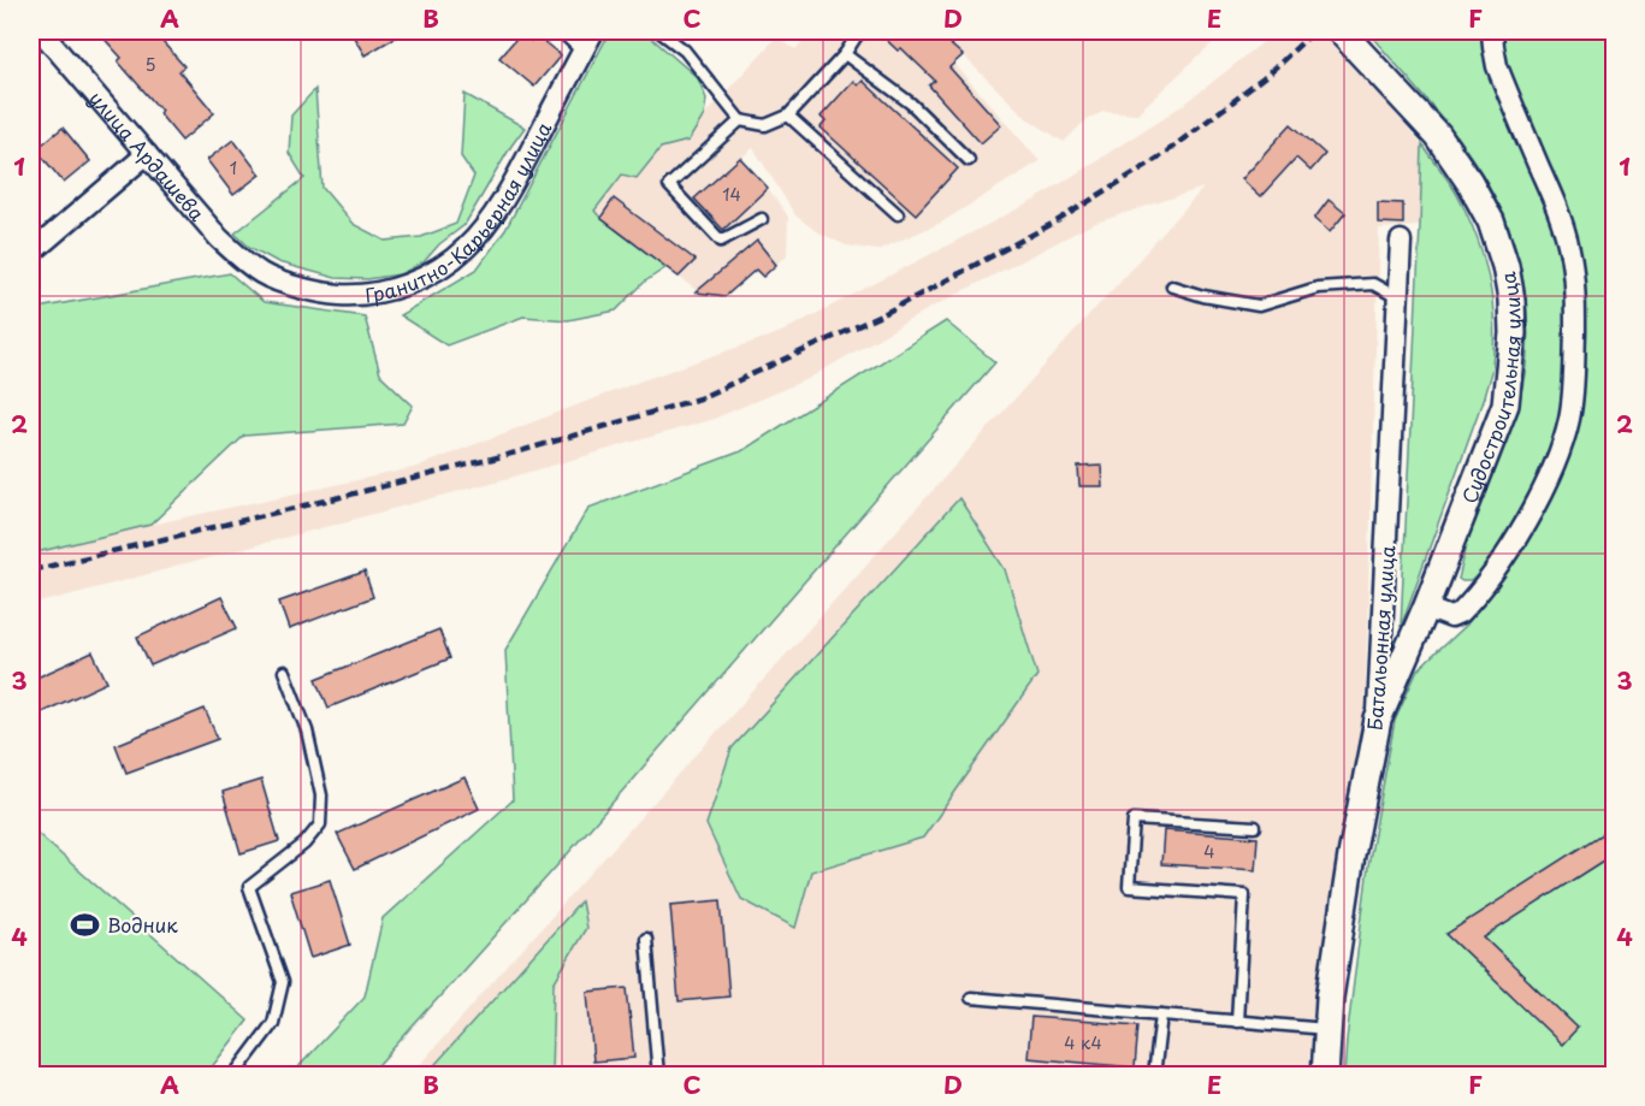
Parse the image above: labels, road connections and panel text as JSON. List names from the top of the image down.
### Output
{
  "streets": {
    "street": [
      "улица Ардашева",
      "Гранитно-Карьерная улица",
      "Судостроительная улица",
      "Батальонная улица"
    ]
  },
  "crossings": [
    ["улица Ардашева", "Гранитно-Карьерная улица"],
    ["Судостроительная улица", "Батальонная улица"]
  ],
  "places": {
    "sports": ["Водник"]
  },
  "house_numbers": [
    "5",
    "1",
    "14",
    "4",
    "4 к4"
  ],
  "grid": {
    "columns": [
      "A",
      "B",
      "C",
      "D",
      "E",
      "F"
    ],
    "rows": [
      "1",
      "2",
      "3",
      "4"
    ]
  }
}
